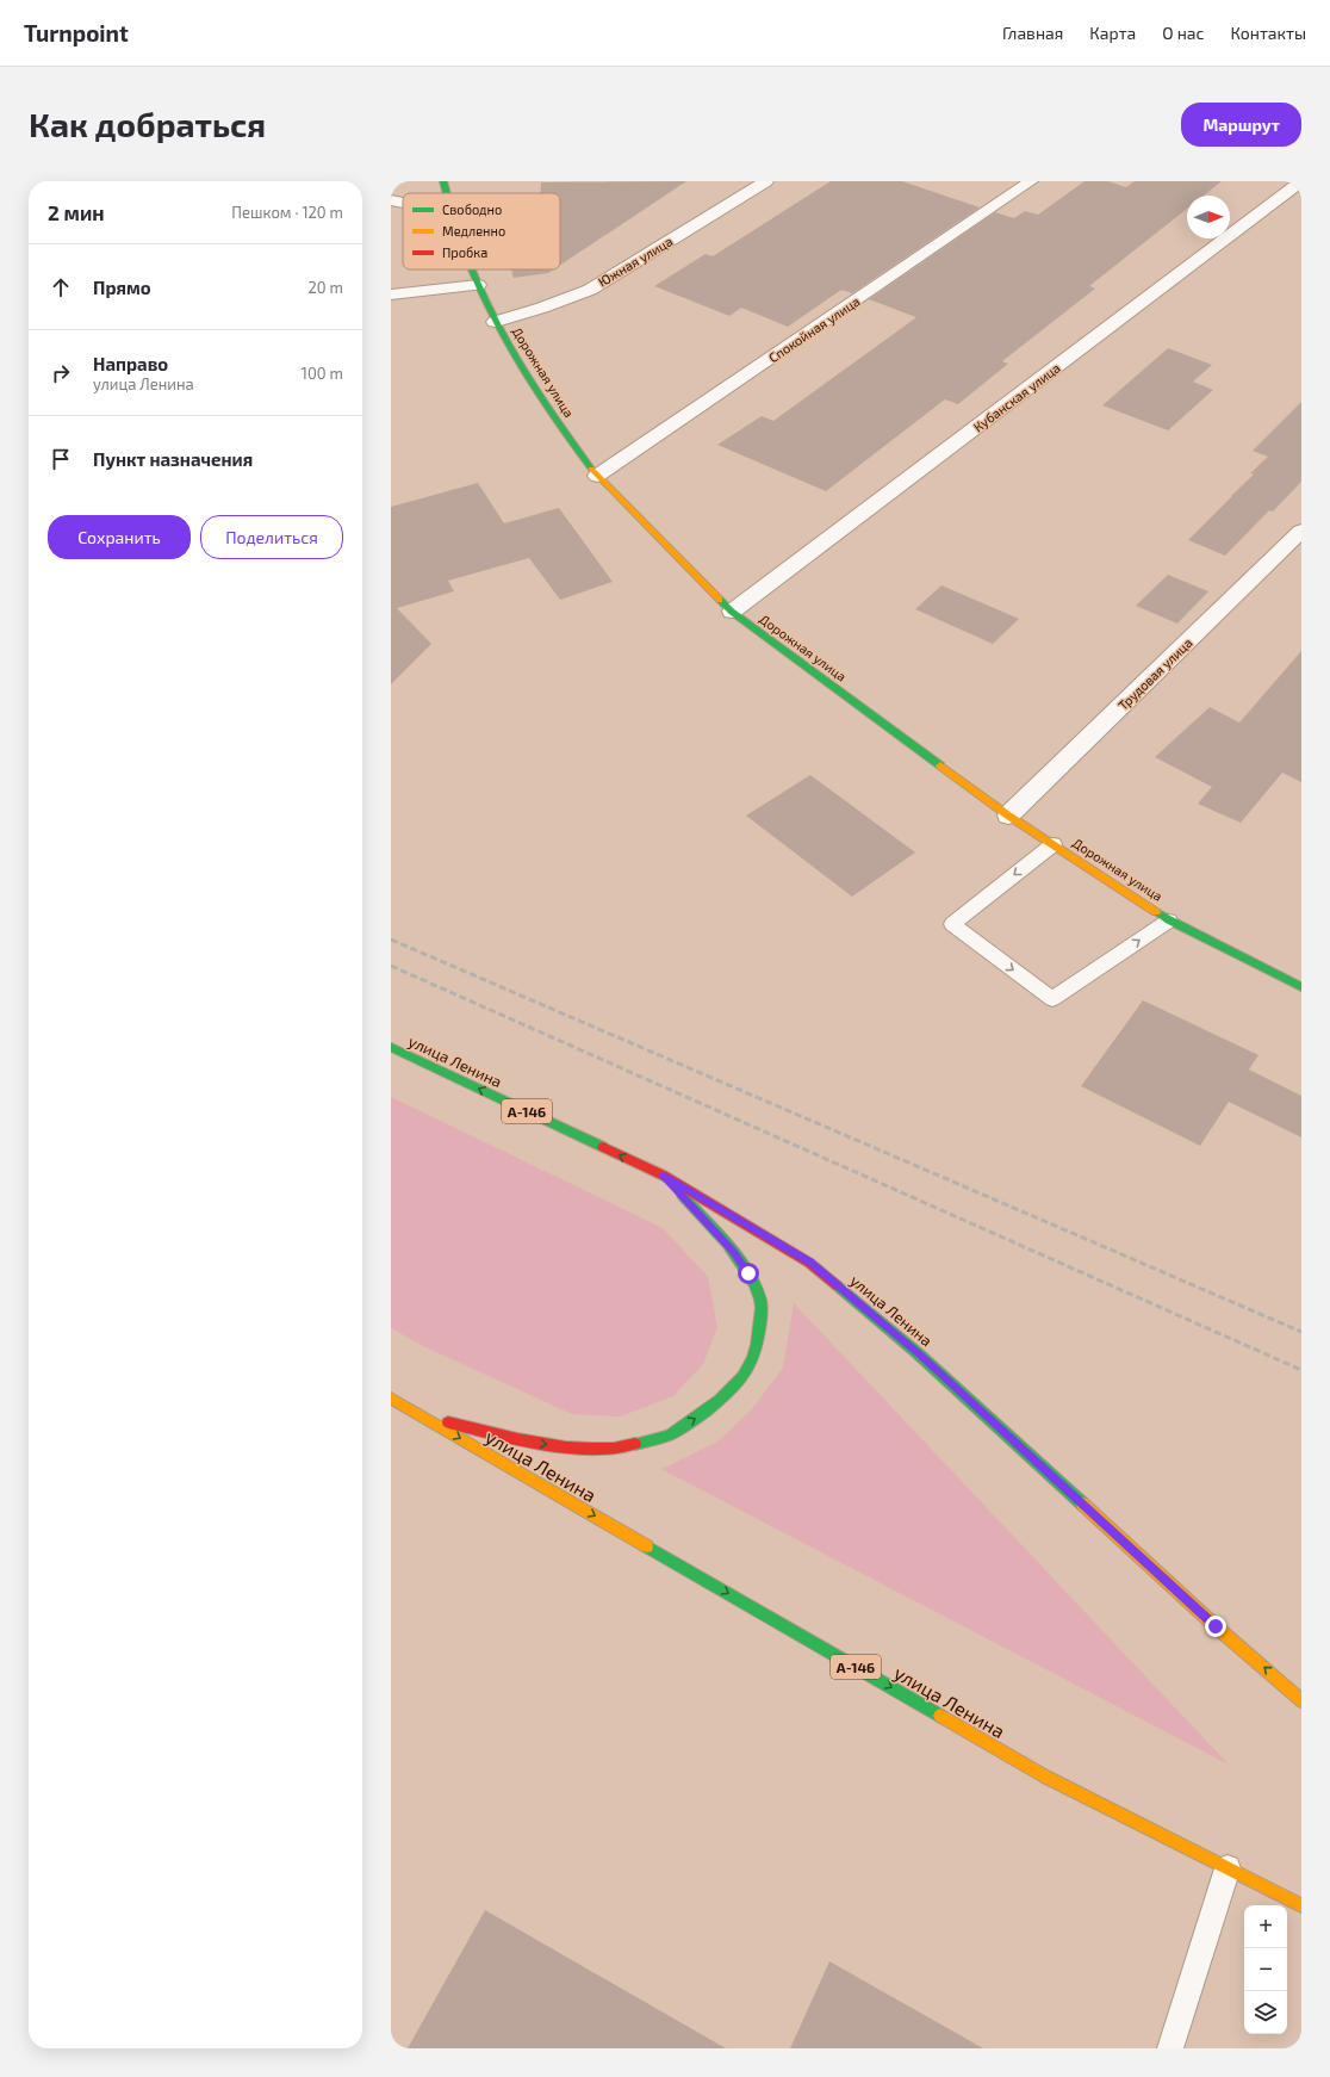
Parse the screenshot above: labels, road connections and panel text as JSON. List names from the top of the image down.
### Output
{
  "streets": {
    "main road": ["Дорожная улица", "улица Ленина", "А-146"],
    "street": [
      "Южная улица",
      "Спокойная улица",
      "Кубанская улица",
      "Трудовая улица"
    ]
  },
  "crossings": [
    ["Южная улица", "Дорожная улица"],
    ["Спокойная улица", "Дорожная улица"],
    ["Дорожная улица", "Кубанская улица"],
    ["Дорожная улица", "Трудовая улица"],
    ["улица Ленина", "А-146"]
  ],
  "legend": ["Свободно", "Медленно", "Пробка"],
  "north": "right",
  "page": {
    "header": "Turnpoint",
    "nav": [
      "Главная",
      "Карта",
      "О нас",
      "Контакты"
    ],
    "buttons": [
      "Маршрут",
      ["Сохранить", "Поделиться"]
    ],
    "title": "Как добраться",
    "heading": ["2 мин", "Пешком · 120 m"],
    "list": [
      ["Прямо", "20 m"],
      ["Направо", "улица Ленина", "100 m"],
      "Пункт назначения"
    ],
    "map_buttons": ["+", "−"]
  }
}
